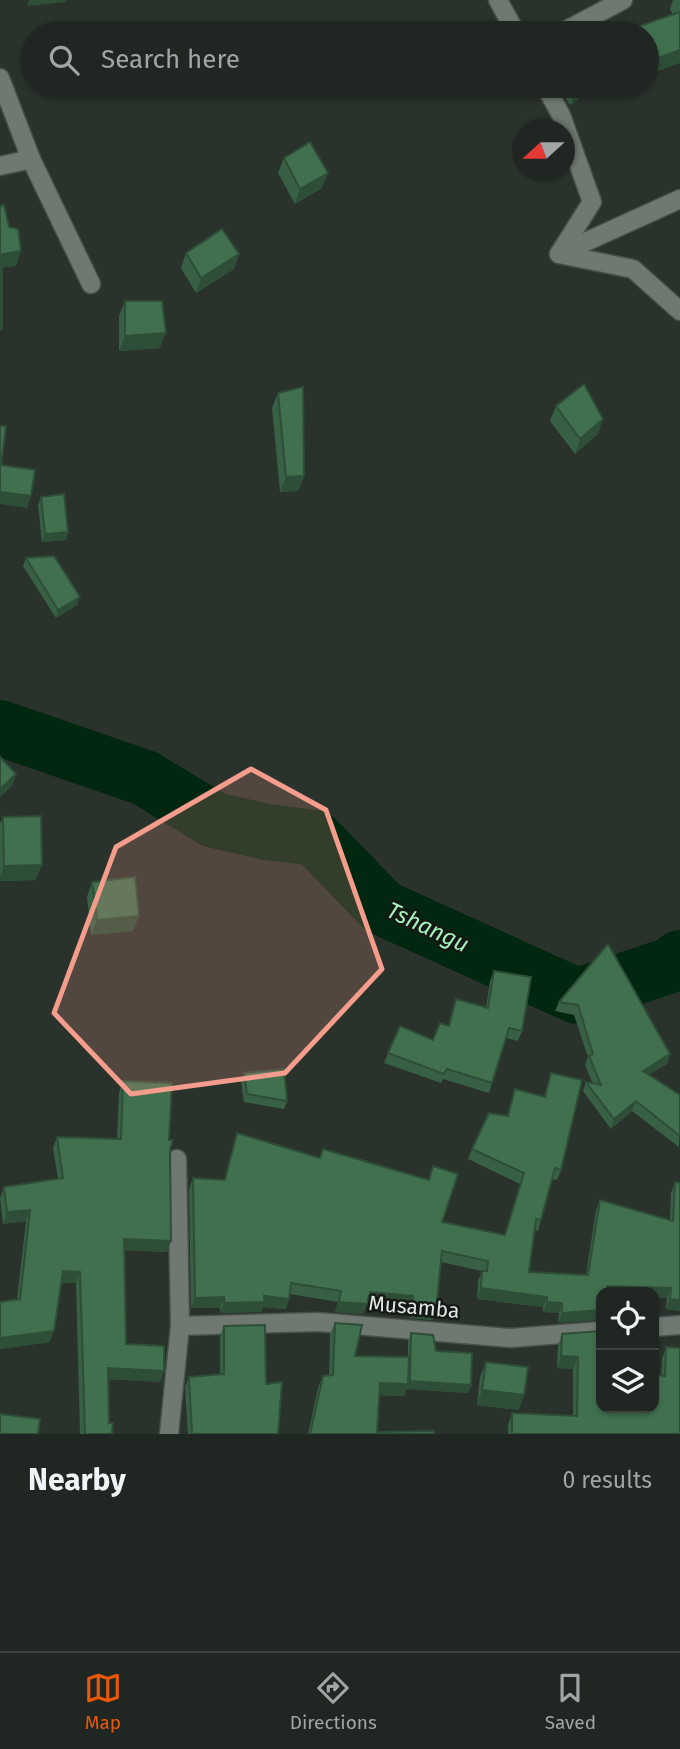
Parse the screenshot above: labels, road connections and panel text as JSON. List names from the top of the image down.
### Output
{
  "streets": {
    "street": ["Musamba"]
  },
  "water": ["Tshangu"],
  "north": "left",
  "page": {
    "search": "Search here",
    "heading": ["Nearby", "0 results"],
    "nav": ["Map", "Directions", "Saved"]
  }
}
